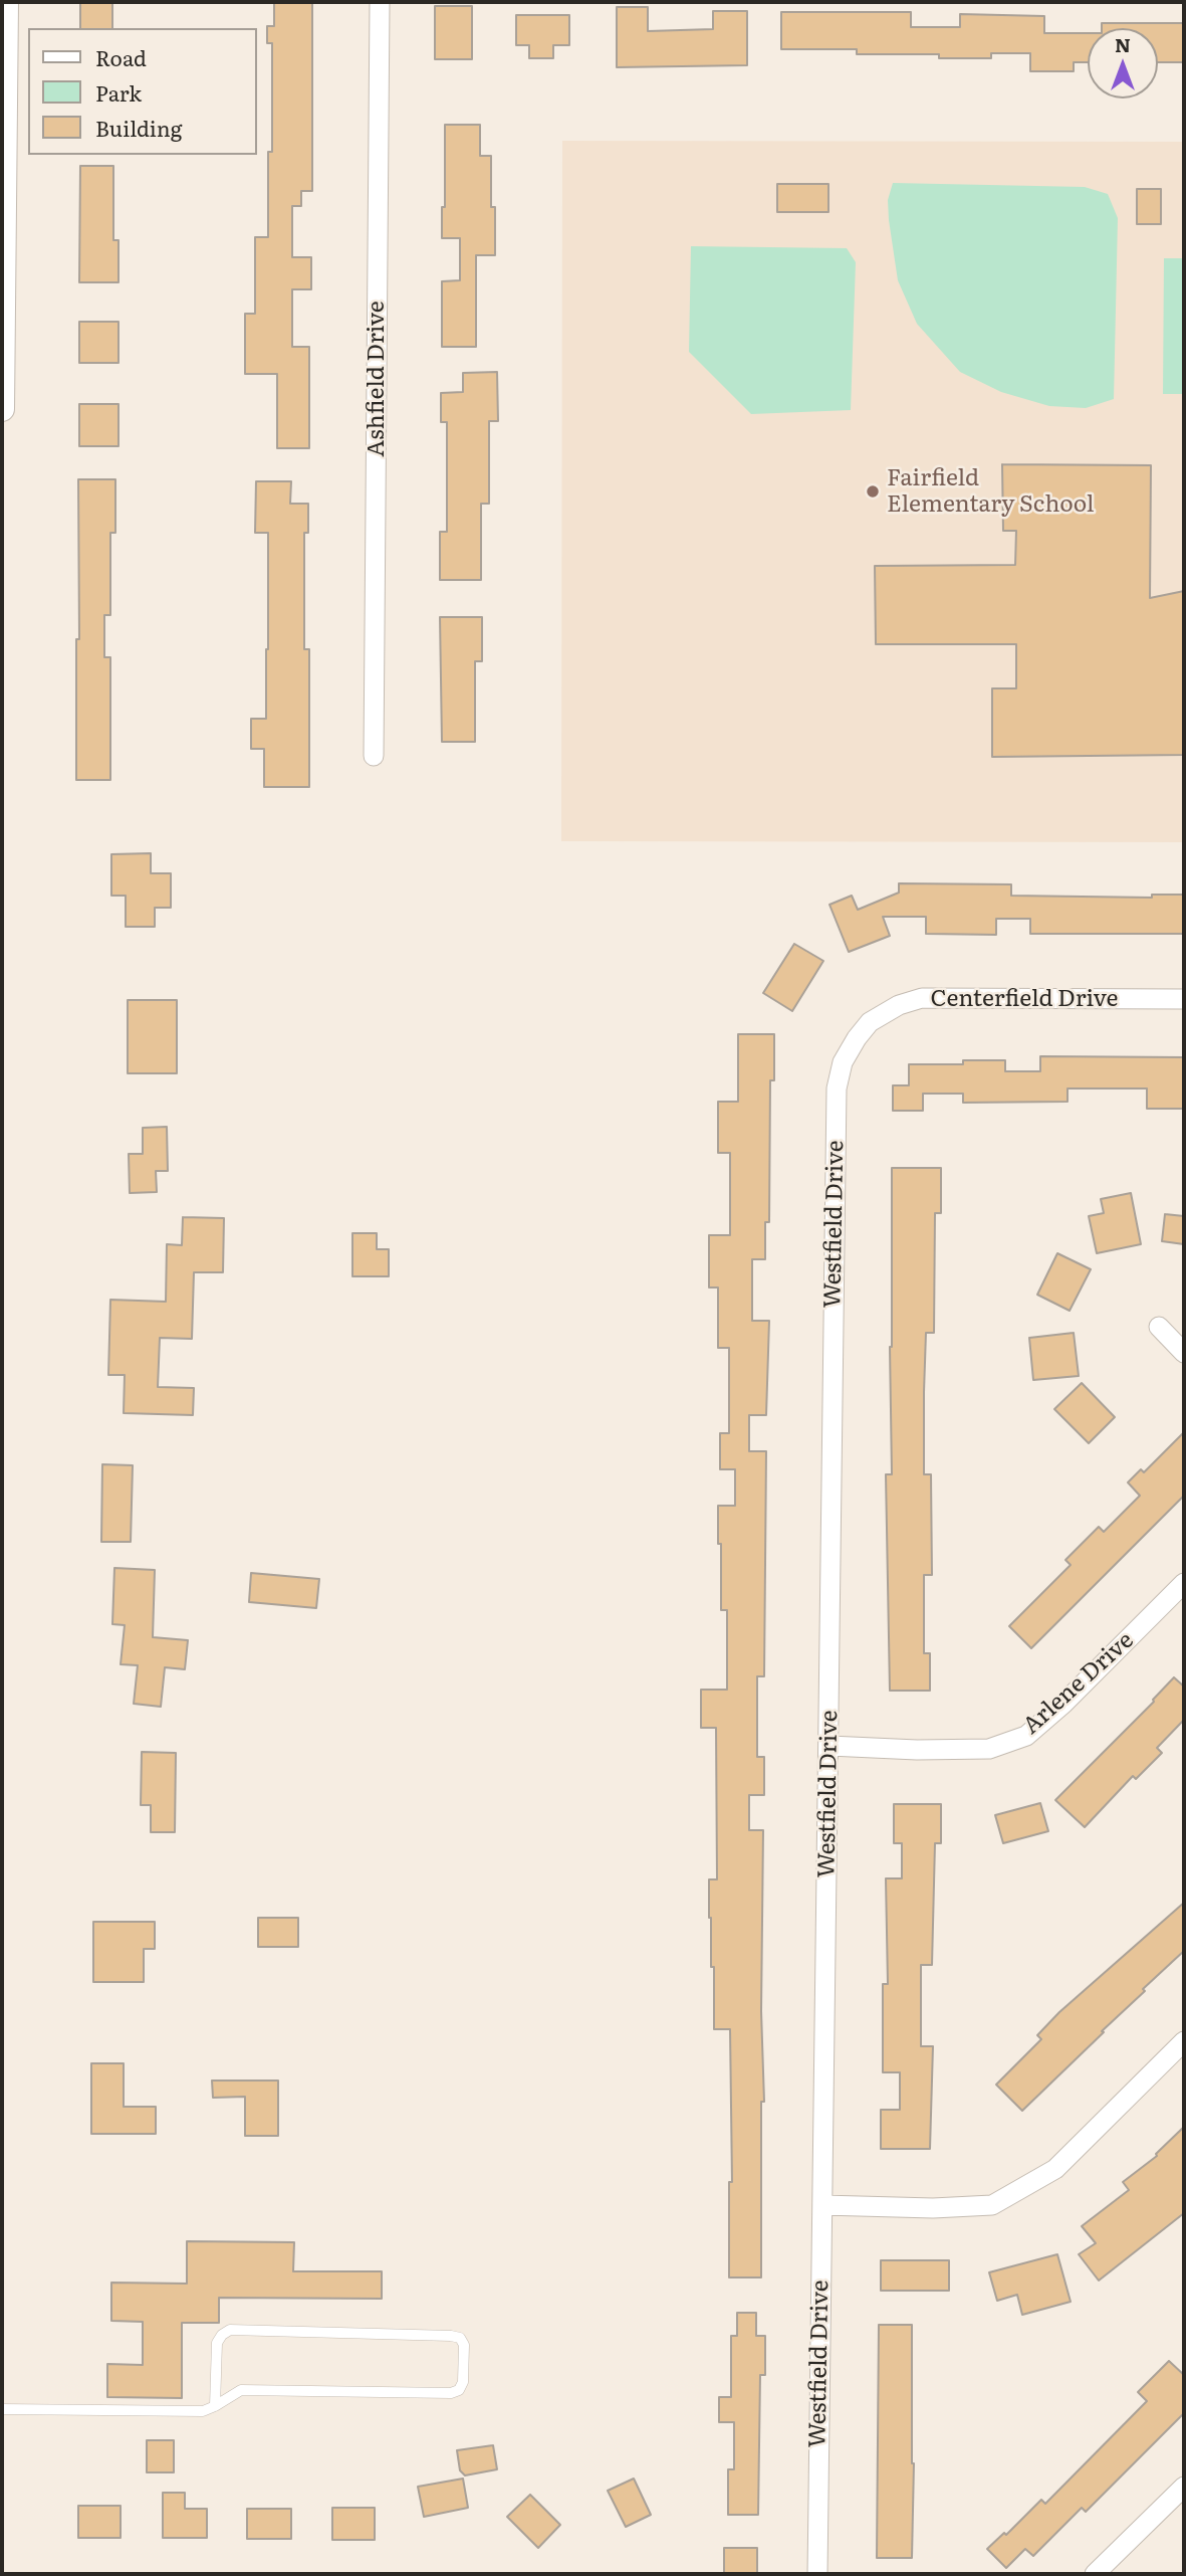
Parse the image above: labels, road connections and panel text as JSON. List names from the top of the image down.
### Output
{
  "streets": {
    "street": [
      "Ashfield Drive",
      "Centerfield Drive",
      "Westfield Drive",
      "Arlene Drive"
    ]
  },
  "crossings": [
    ["Centerfield Drive", "Westfield Drive"],
    ["Westfield Drive", "Arlene Drive"]
  ],
  "places": ["Fairfield Elementary School"],
  "legend": ["Road", "Park", "Building"],
  "north": "top"
}
